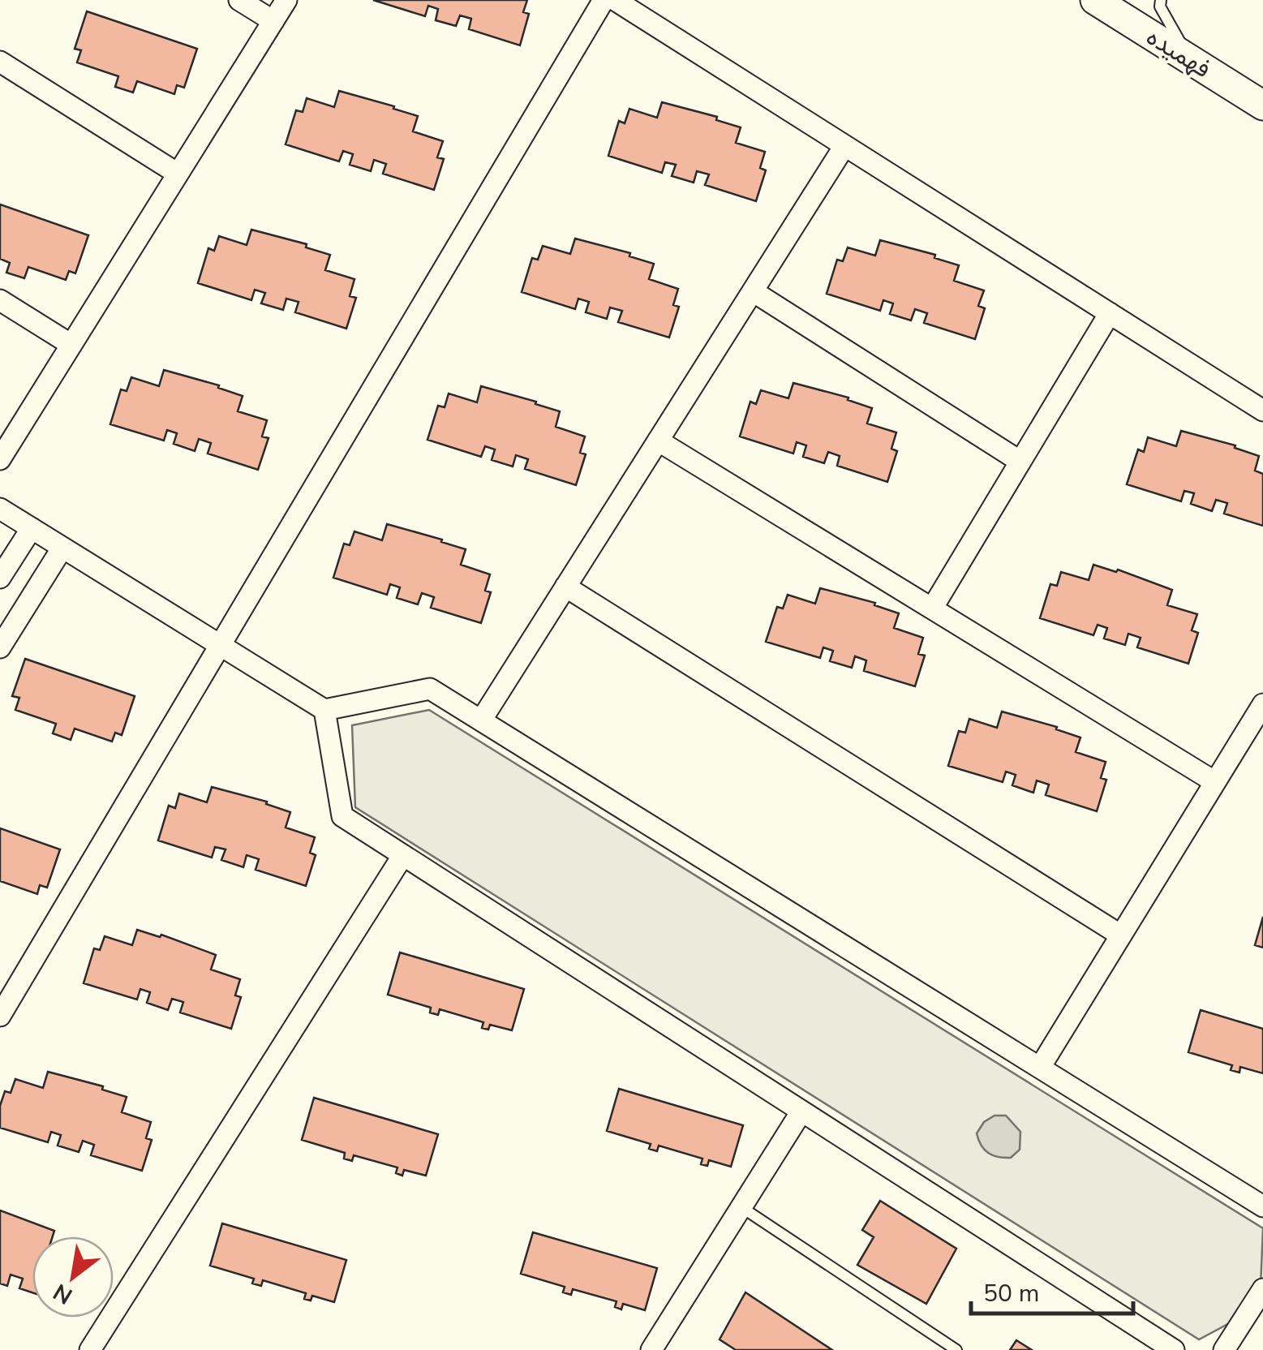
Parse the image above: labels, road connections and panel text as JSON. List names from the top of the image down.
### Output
{
  "streets": {
    "main road": ["فهمیده"]
  },
  "scale_bar": "50 m",
  "north": "bottom left"
}
